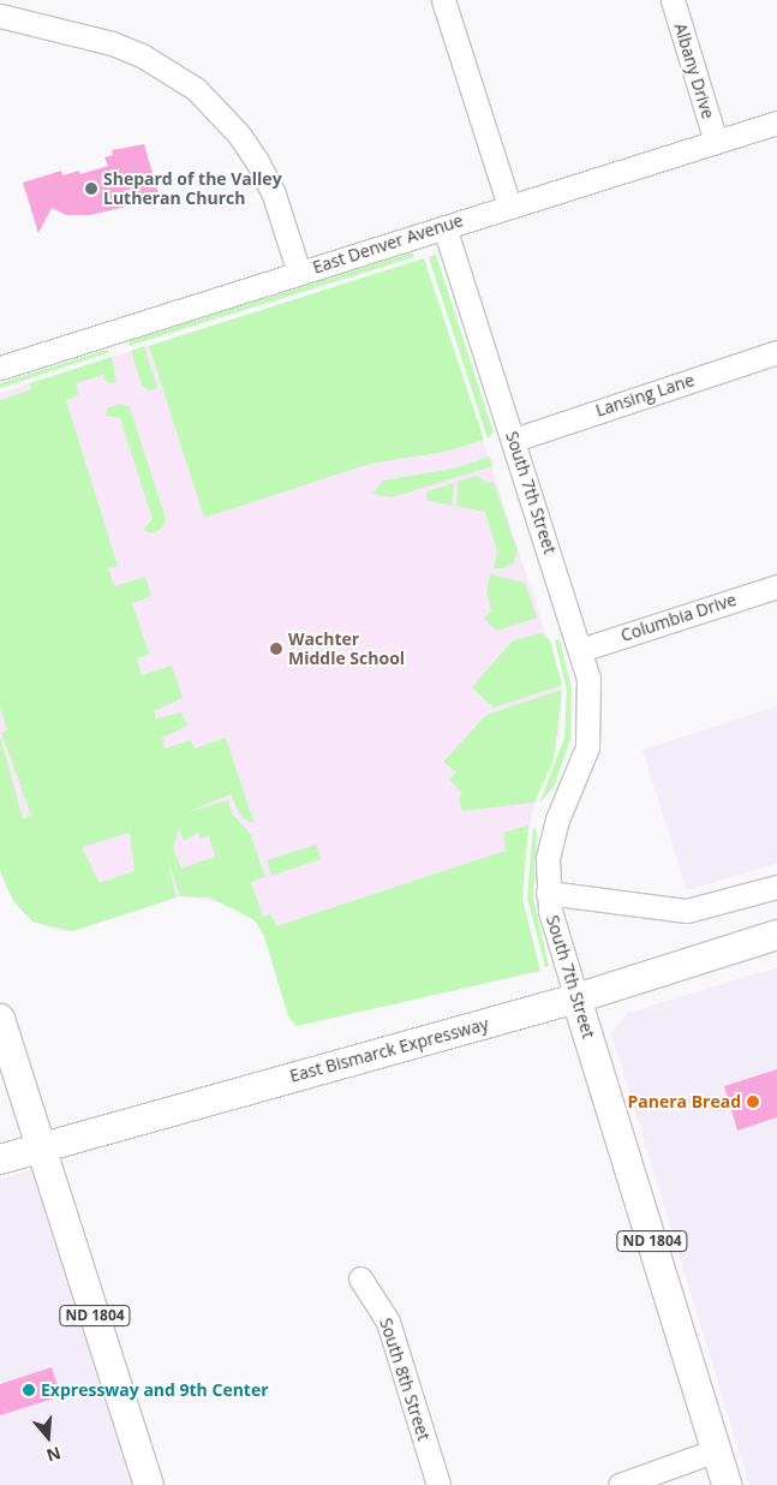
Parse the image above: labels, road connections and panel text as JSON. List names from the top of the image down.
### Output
{
  "streets": {
    "main road": ["South 7th Street", "East Bismarck Expressway", "ND 1804"],
    "street": [
      "Albany Drive",
      "East Denver Avenue",
      "Lansing Lane",
      "Columbia Drive",
      "South 8th Street"
    ]
  },
  "crossings": [
    ["Albany Drive", "East Denver Avenue"],
    ["East Denver Avenue", "South 7th Street"],
    ["Lansing Lane", "South 7th Street"],
    ["South 7th Street", "Columbia Drive"],
    ["South 7th Street", "East Bismarck Expressway"],
    ["East Bismarck Expressway", "ND 1804"]
  ],
  "places": [
    "Shepard of the Valley Lutheran Church",
    "Wachter Middle School",
    "Panera Bread",
    "Expressway and 9th Center"
  ],
  "north": "bottom"
}
